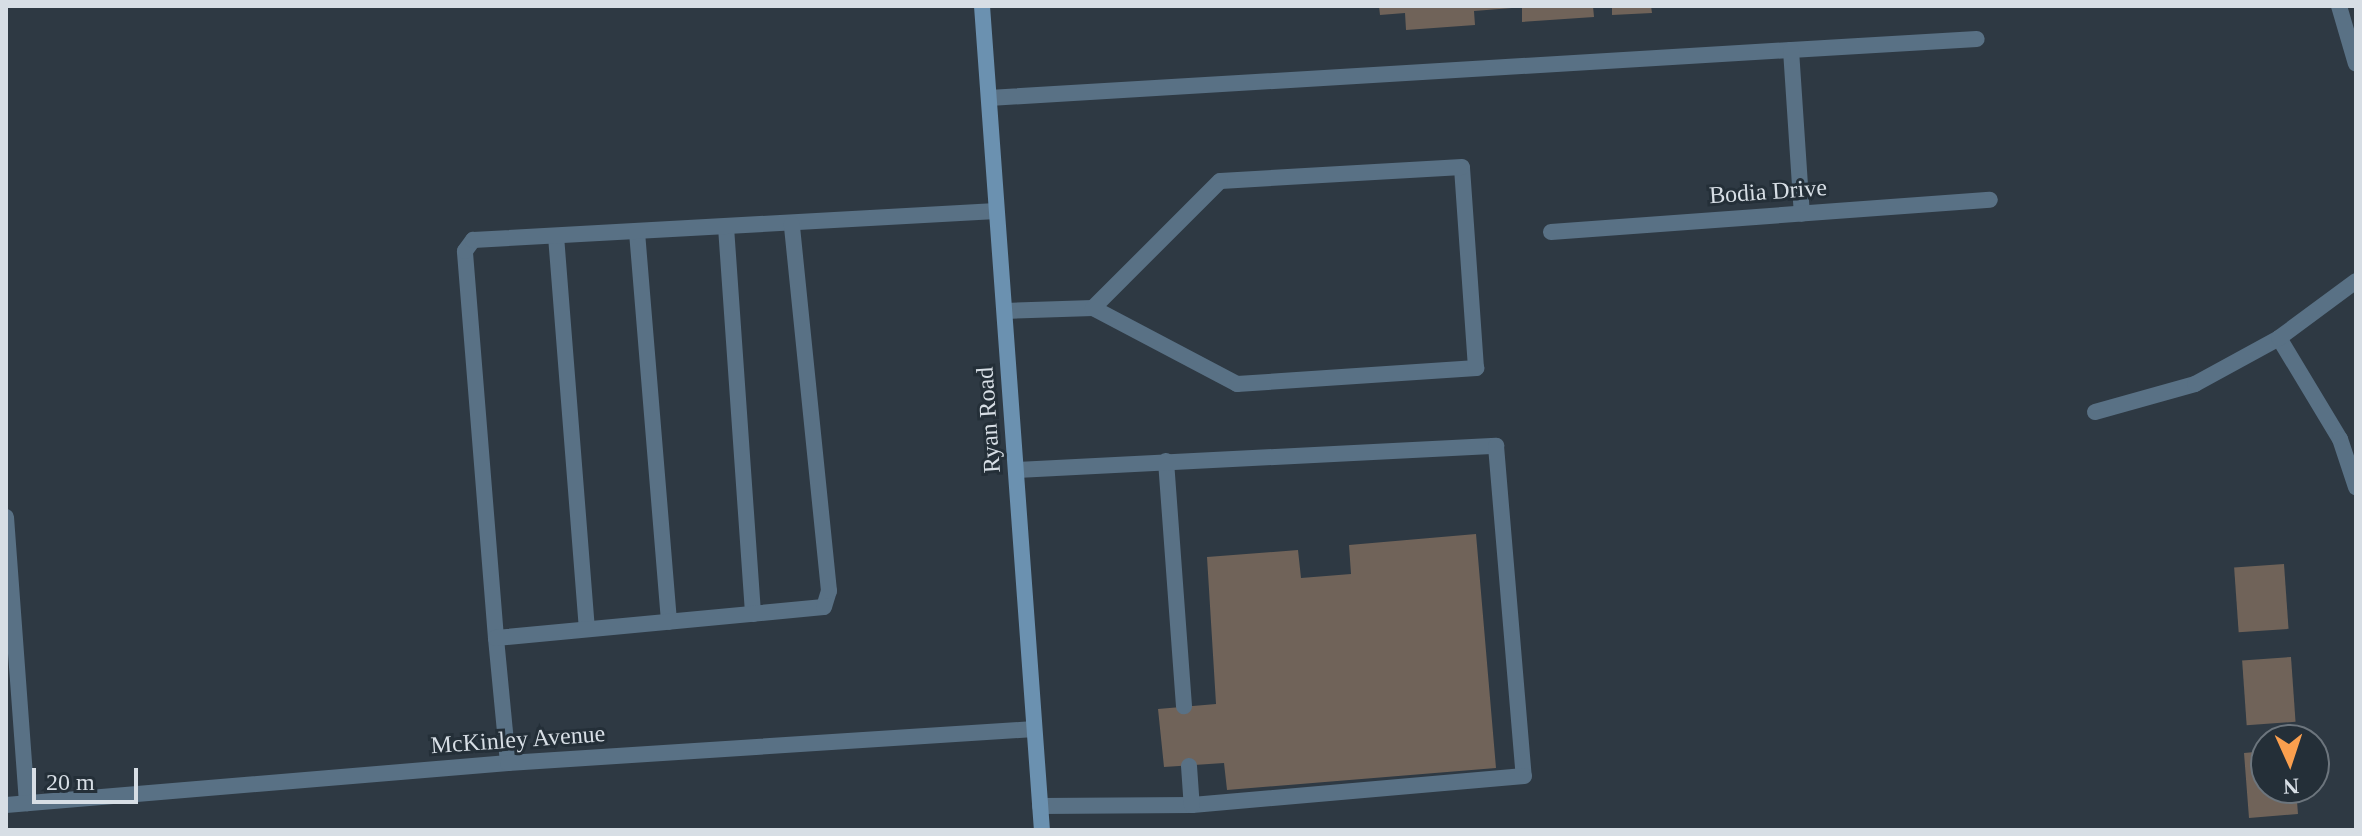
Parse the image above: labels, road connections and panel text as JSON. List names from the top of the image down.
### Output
{
  "streets": {
    "main road": ["Ryan Road"],
    "street": ["Bodia Drive", "McKinley Avenue"]
  },
  "crossings": [
    ["Ryan Road", "McKinley Avenue"]
  ],
  "scale_bar": "20 m",
  "north": "bottom"
}
